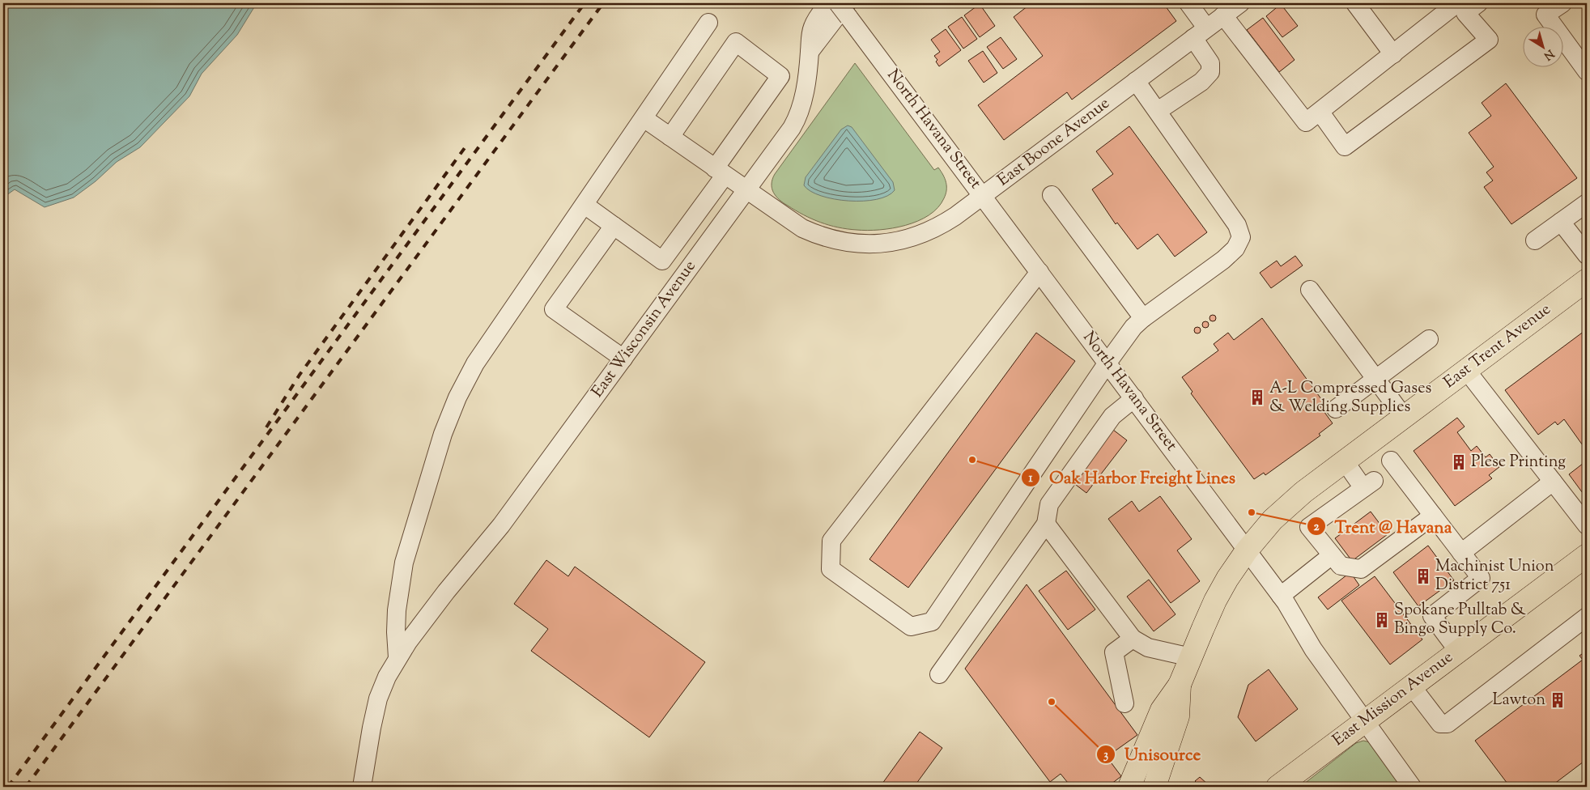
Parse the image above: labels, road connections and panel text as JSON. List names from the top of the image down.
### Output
{
  "streets": {
    "main road": ["East Trent Avenue", "East Mission Avenue"],
    "street": ["North Havana Street", "East Boone Avenue", "East Wisconsin Avenue"]
  },
  "crossings": [
    ["North Havana Street", "East Boone Avenue"],
    ["North Havana Street", "East Trent Avenue"],
    ["North Havana Street", "East Mission Avenue"],
    ["East Boone Avenue", "East Wisconsin Avenue"]
  ],
  "places": {
    "building": [
      "A-L Compressed Gases & Welding Supplies",
      "Plese Printing",
      "Machinist Union District 751",
      "Spokane Pulltab & Bingo Supply Co.",
      "Lawton"
    ],
    "other": ["Oak Harbor Freight Lines", "Trent @ Havana", "Unisource"]
  },
  "north": "bottom right"
}
